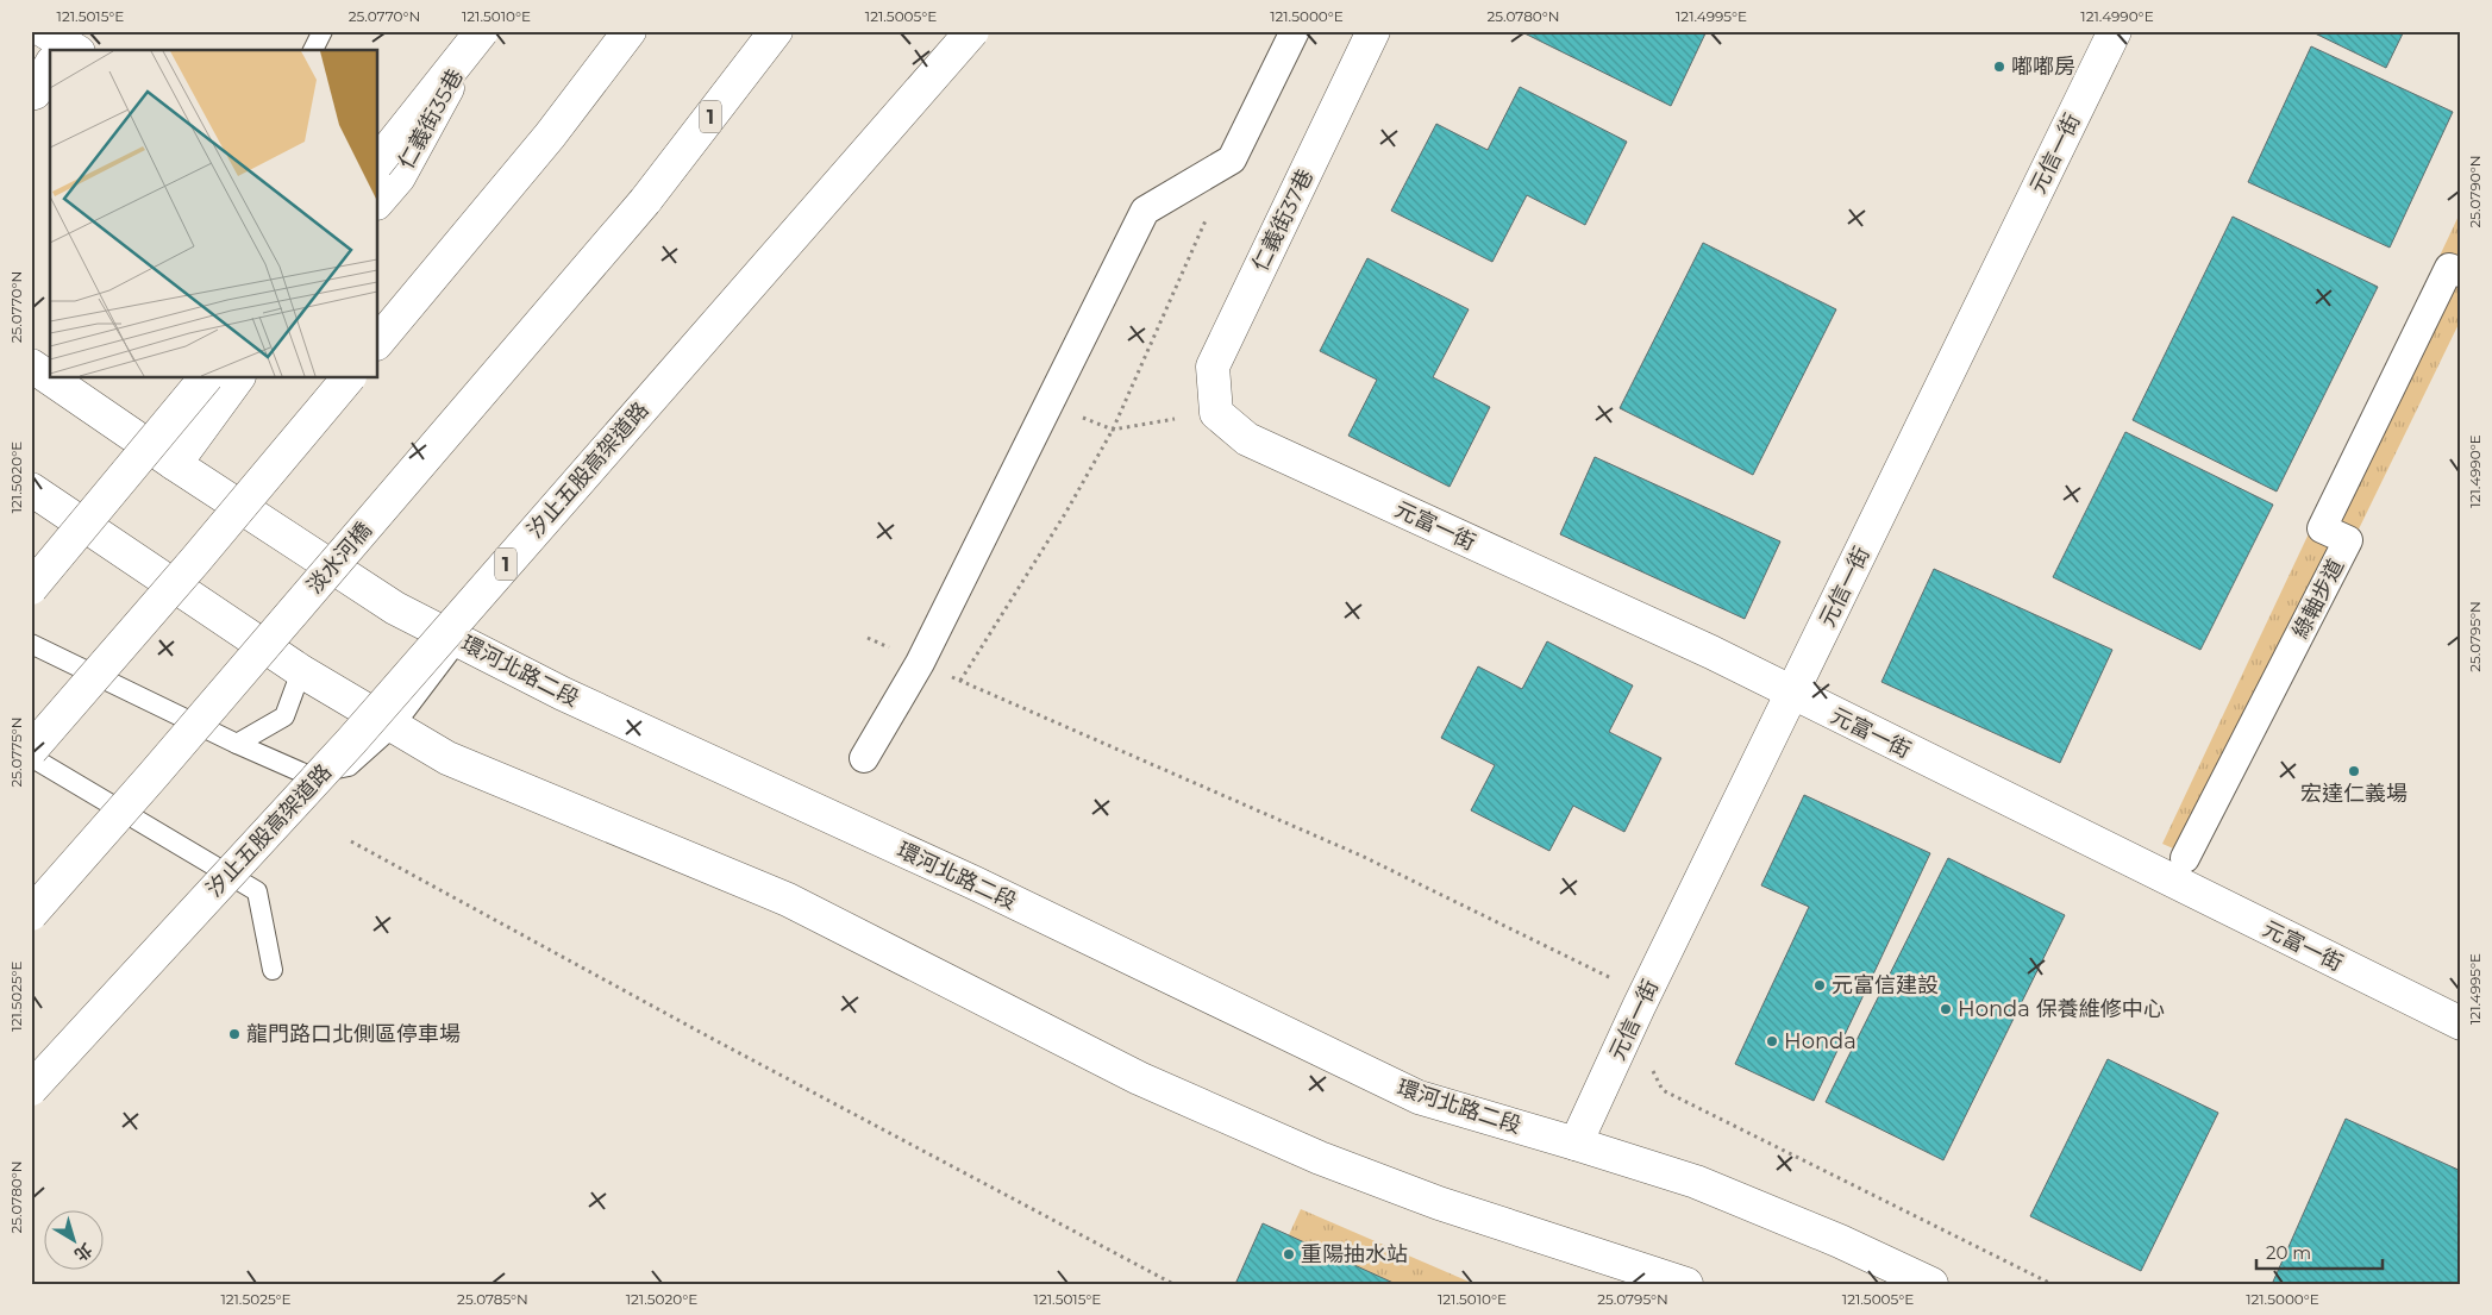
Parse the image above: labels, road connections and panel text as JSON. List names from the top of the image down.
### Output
{
  "streets": {
    "main road": [
      "1",
      "仁義街35巷",
      "元信一街",
      "仁義街37巷",
      "汐止五股高架道路",
      "元富一街",
      "淡水河橋",
      "環河北路二段"
    ],
    "street": ["綠軸步道"]
  },
  "crossings": [
    ["元信一街", "元富一街"],
    ["元信一街", "環河北路二段"],
    ["仁義街37巷", "元富一街"]
  ],
  "places": [
    "嘟嘟房",
    "宏達仁義場",
    "元富信建設",
    "Honda 保養維修中心",
    "龍門路口北側區停車場",
    "Honda",
    "重陽抽水站"
  ],
  "scale_bar": "20 m",
  "north": "bottom right",
  "coordinates": [
    "121.5015°E",
    "25.0770°N",
    "121.5010°E",
    "121.5005°E",
    "121.5000°E",
    "25.0780°N",
    "121.4995°E",
    "121.4990°E",
    "25.0790°N",
    "121.5020°E",
    "25.0795°N",
    "25.0775°N",
    "121.5025°E",
    "25.0785°N"
  ]
}
